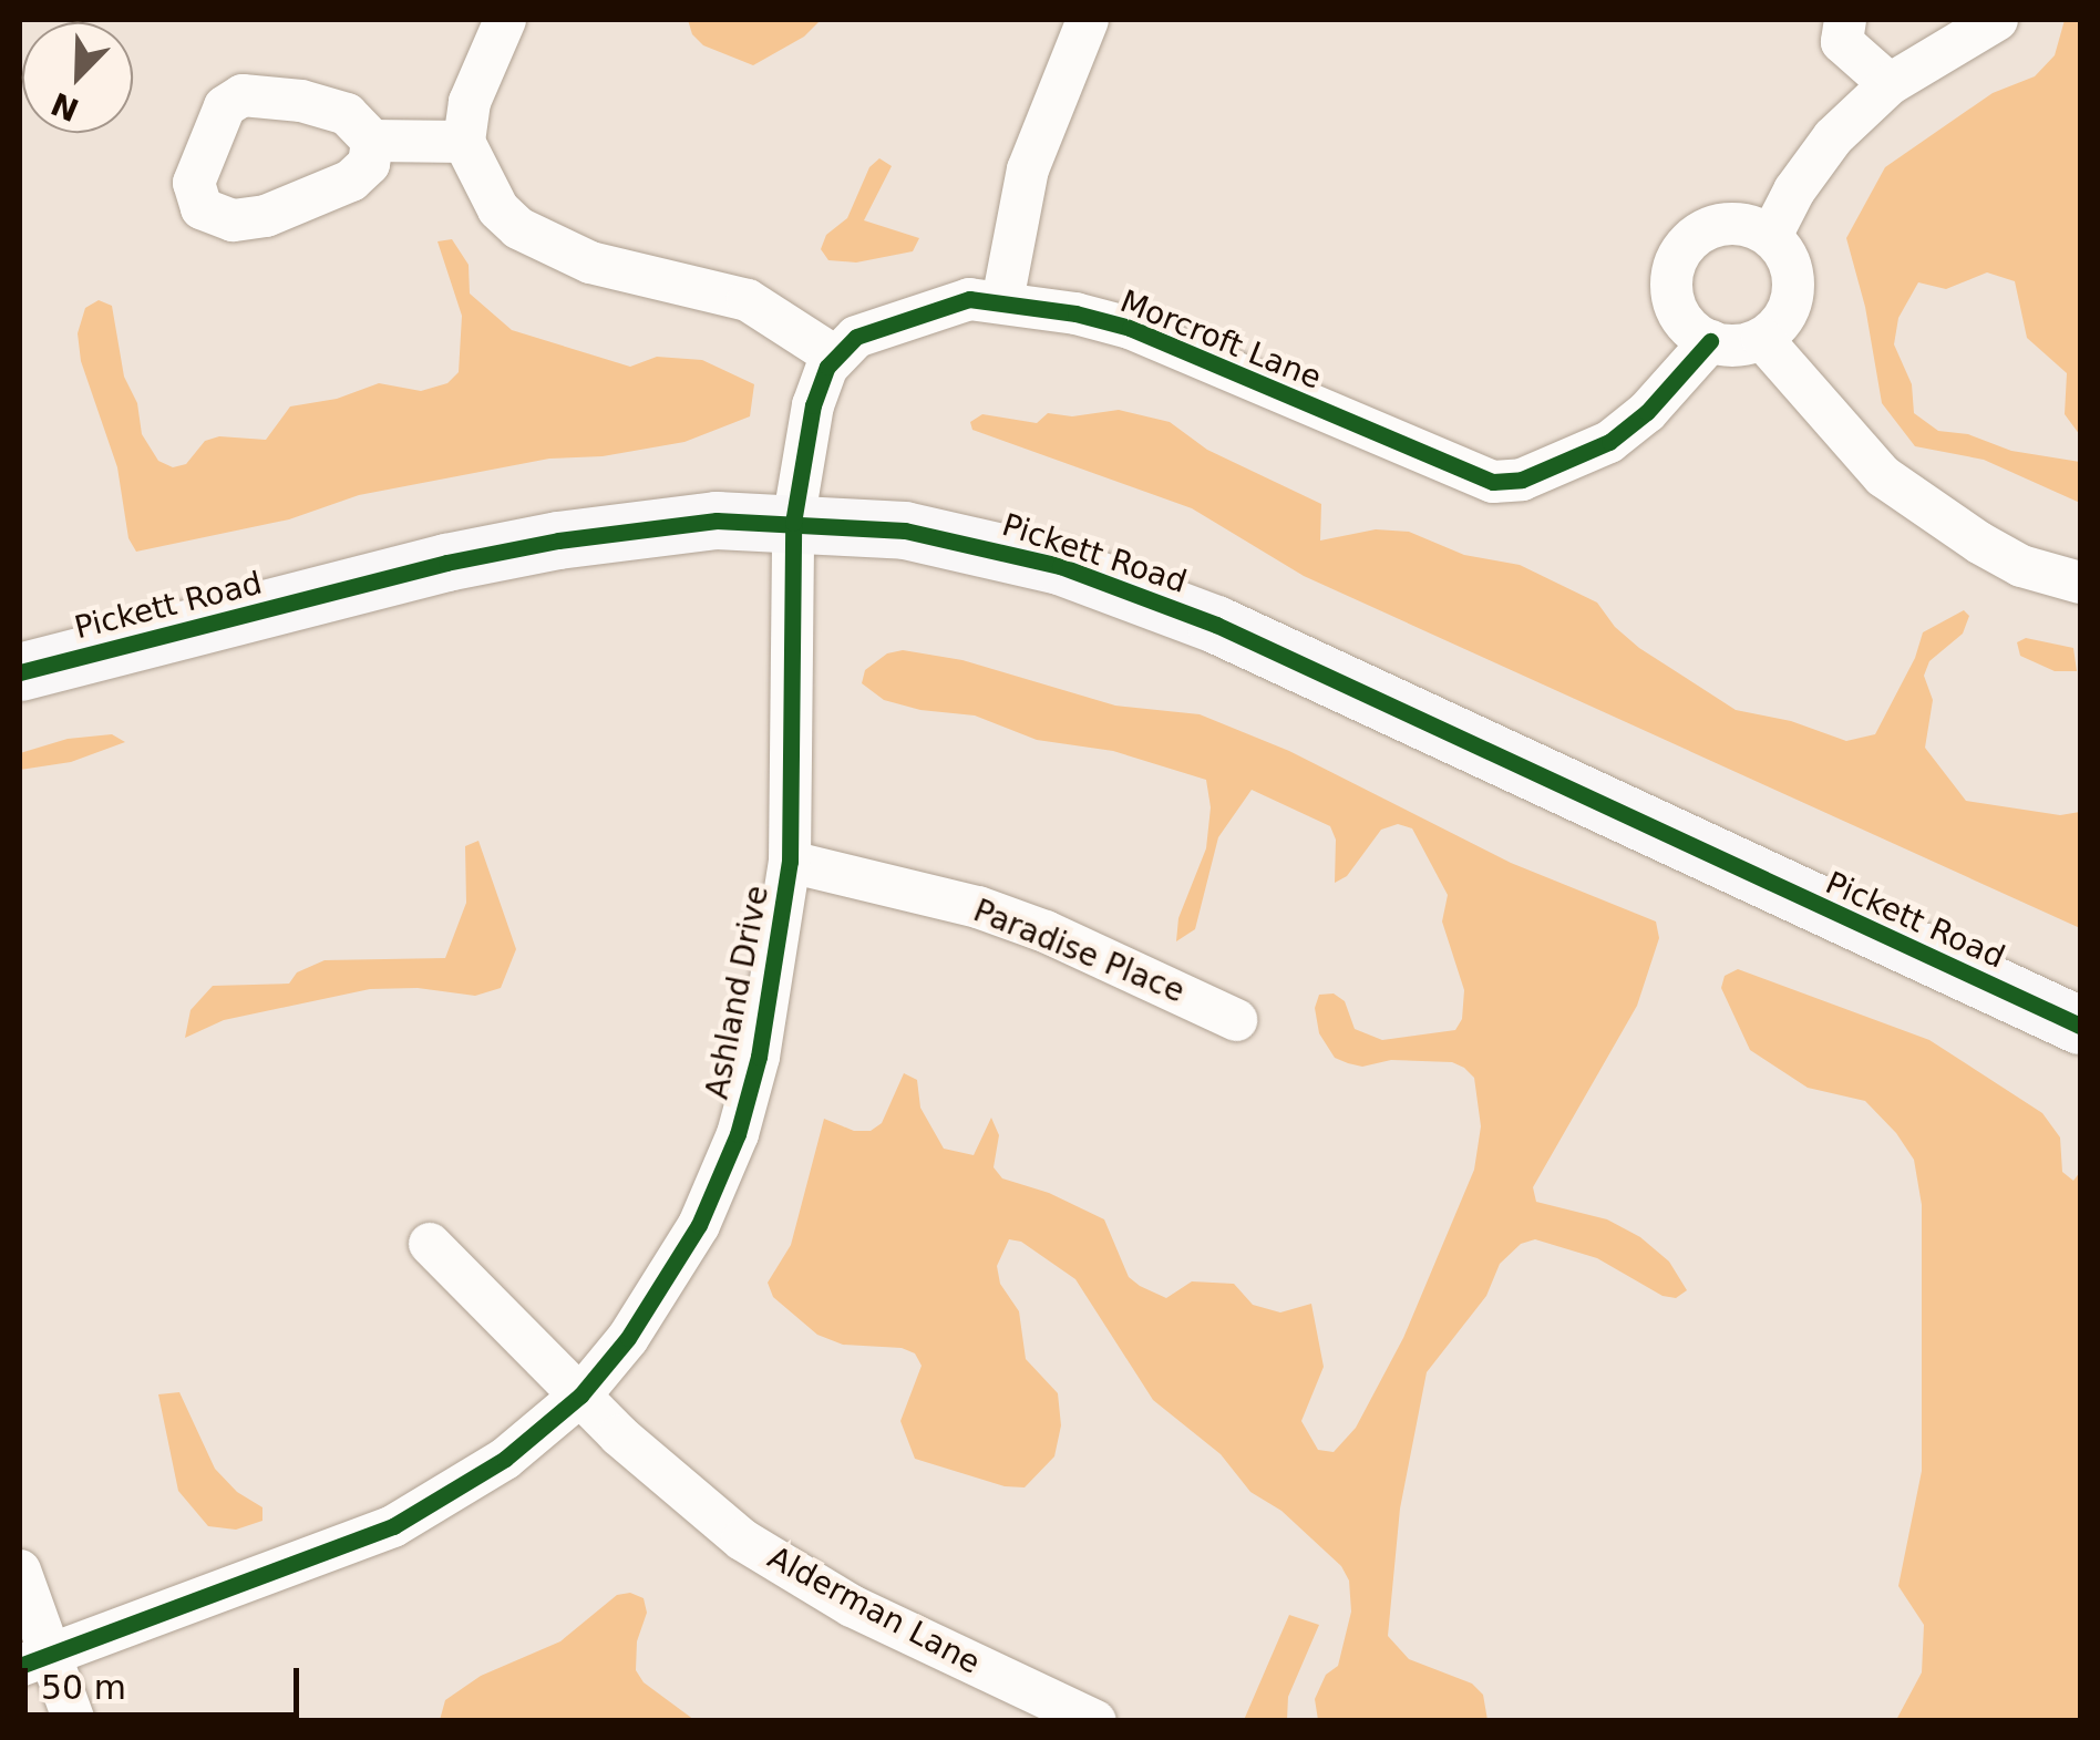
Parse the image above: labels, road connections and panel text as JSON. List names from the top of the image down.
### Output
{
  "streets": {
    "street": [
      "Morcroft Lane",
      "Pickett Road",
      "Paradise Place",
      "Ashland Drive",
      "Alderman Lane"
    ]
  },
  "crossings": [
    ["Pickett Road", "Ashland Drive"],
    ["Paradise Place", "Ashland Drive"],
    ["Ashland Drive", "Alderman Lane"]
  ],
  "scale_bar": "50 m",
  "north": "bottom left"
}
